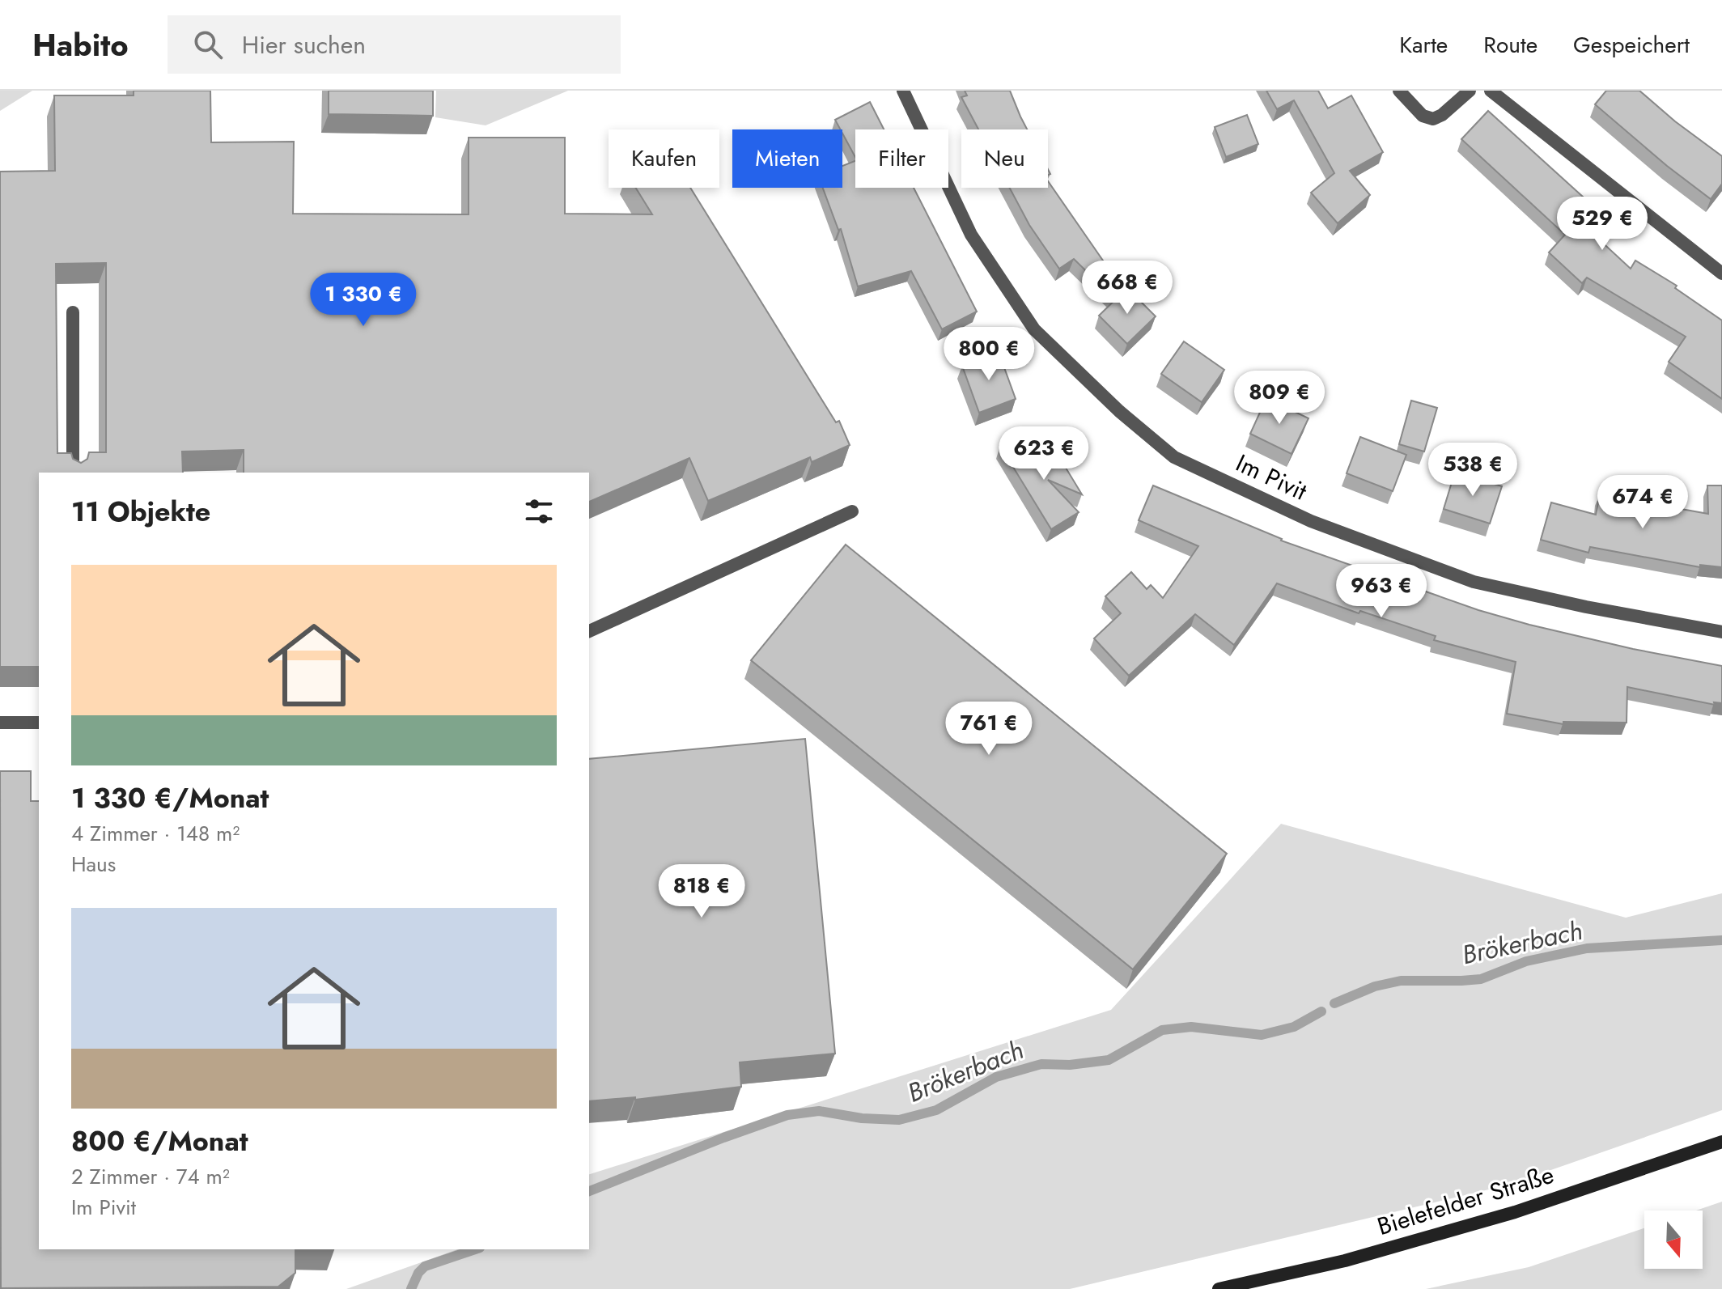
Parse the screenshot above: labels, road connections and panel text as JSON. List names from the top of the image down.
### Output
{
  "streets": {
    "main road": ["Bielefelder Straße"],
    "street": ["Im Pivit"]
  },
  "water": ["Brökerbach"],
  "north": "bottom",
  "page": {
    "header": "Habito",
    "search": "Hier suchen",
    "nav": ["Karte", "Route", "Gespeichert"],
    "chip": [
      "Kaufen",
      "Mieten",
      "Filter",
      "Neu"
    ],
    "price": [
      "529 €",
      "668 €",
      "1 330 €",
      "800 €",
      "809 €",
      "623 €",
      "538 €",
      "674 €",
      "963 €",
      "761 €",
      "818 €"
    ],
    "heading": "11 Objekte",
    "list": [
      {
        "name": "1 330 €/Monat",
        "note": "4 Zimmer · 148 m² · Haus"
      },
      {
        "name": "800 €/Monat",
        "note": "2 Zimmer · 74 m² · Im Pivit"
      }
    ]
  }
}
